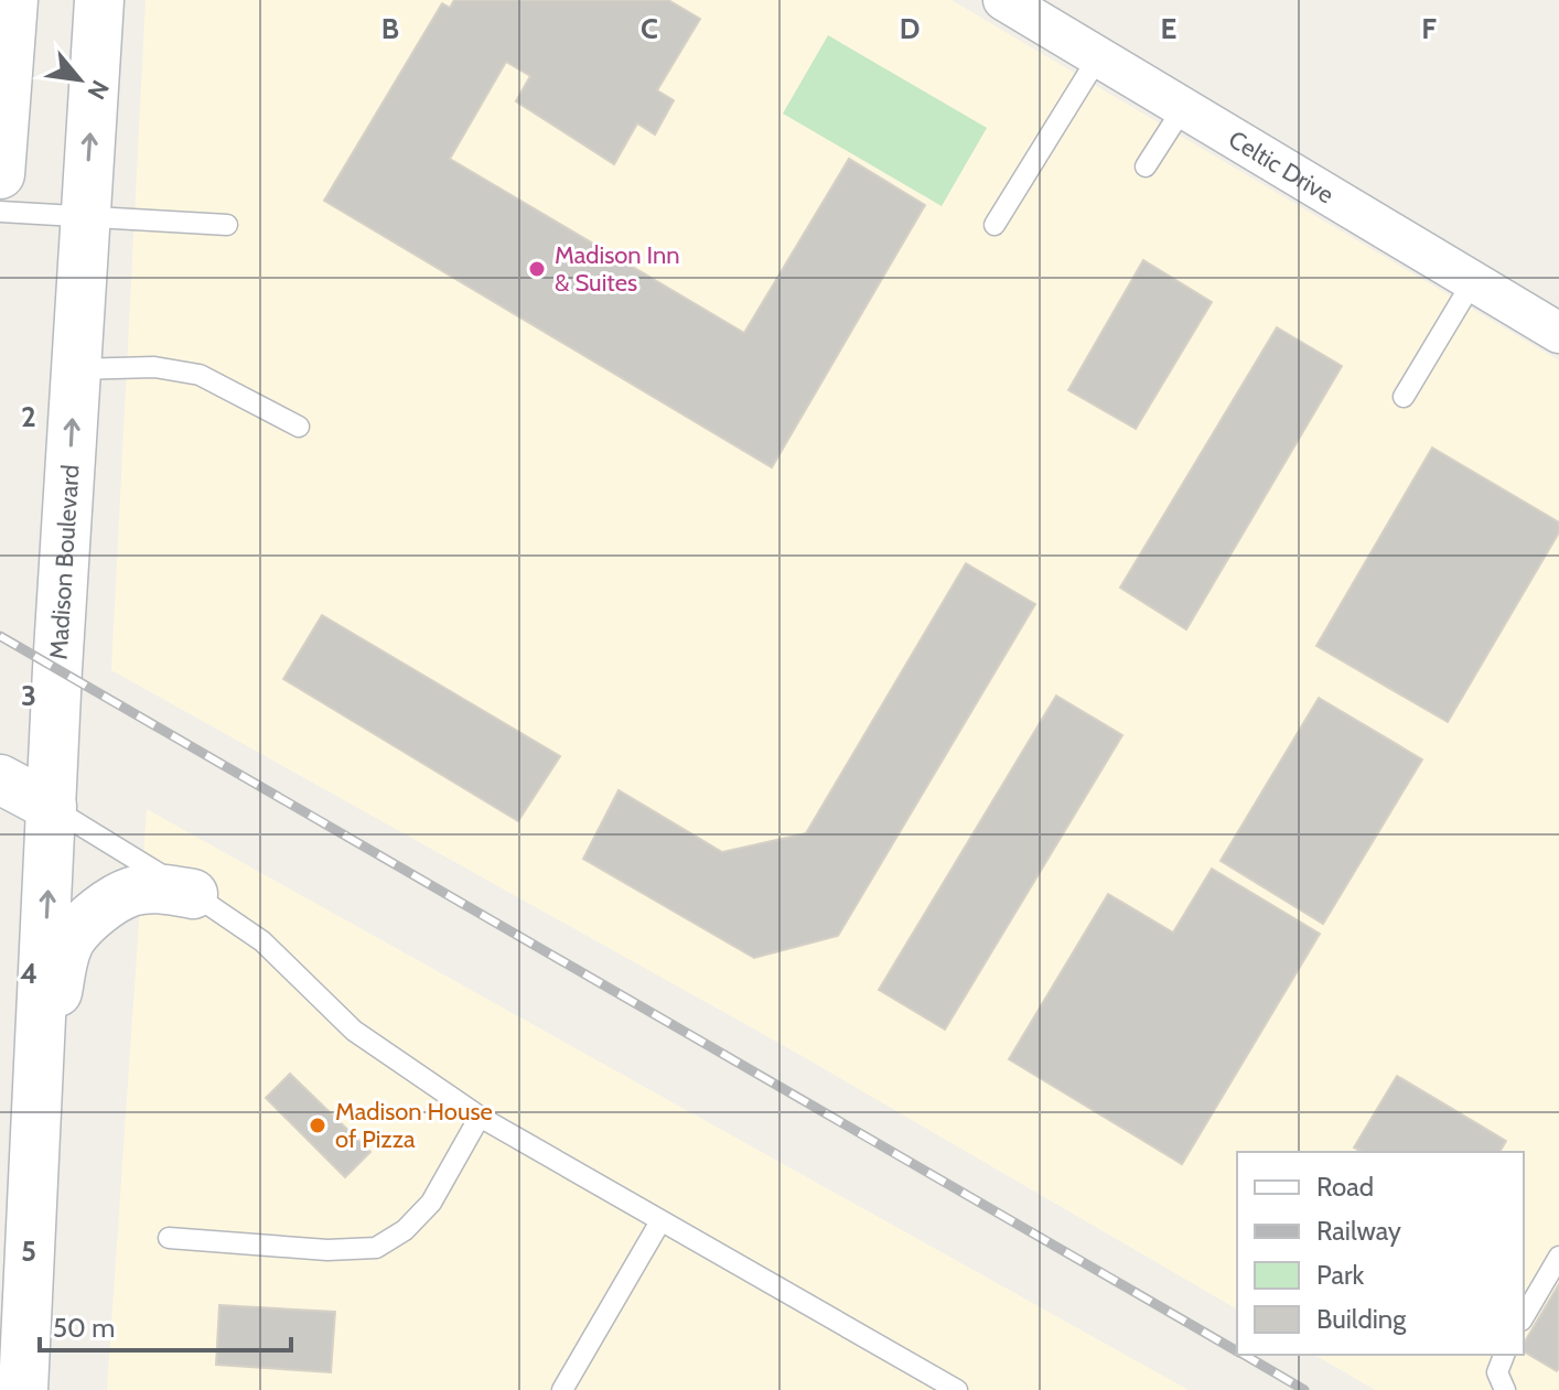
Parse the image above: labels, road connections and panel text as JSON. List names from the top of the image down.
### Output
{
  "streets": {
    "main road": ["Madison Boulevard"],
    "street": ["Celtic Drive"]
  },
  "one_way": ["Madison Boulevard"],
  "places": ["Madison Inn & Suites", "Madison House of Pizza"],
  "legend": [
    "Road",
    "Railway",
    "Park",
    "Building"
  ],
  "scale_bar": "50 m",
  "north": "bottom right",
  "grid": {
    "columns": [
      "B",
      "C",
      "D",
      "E",
      "F"
    ],
    "rows": [
      "2",
      "3",
      "4",
      "5"
    ]
  }
}
